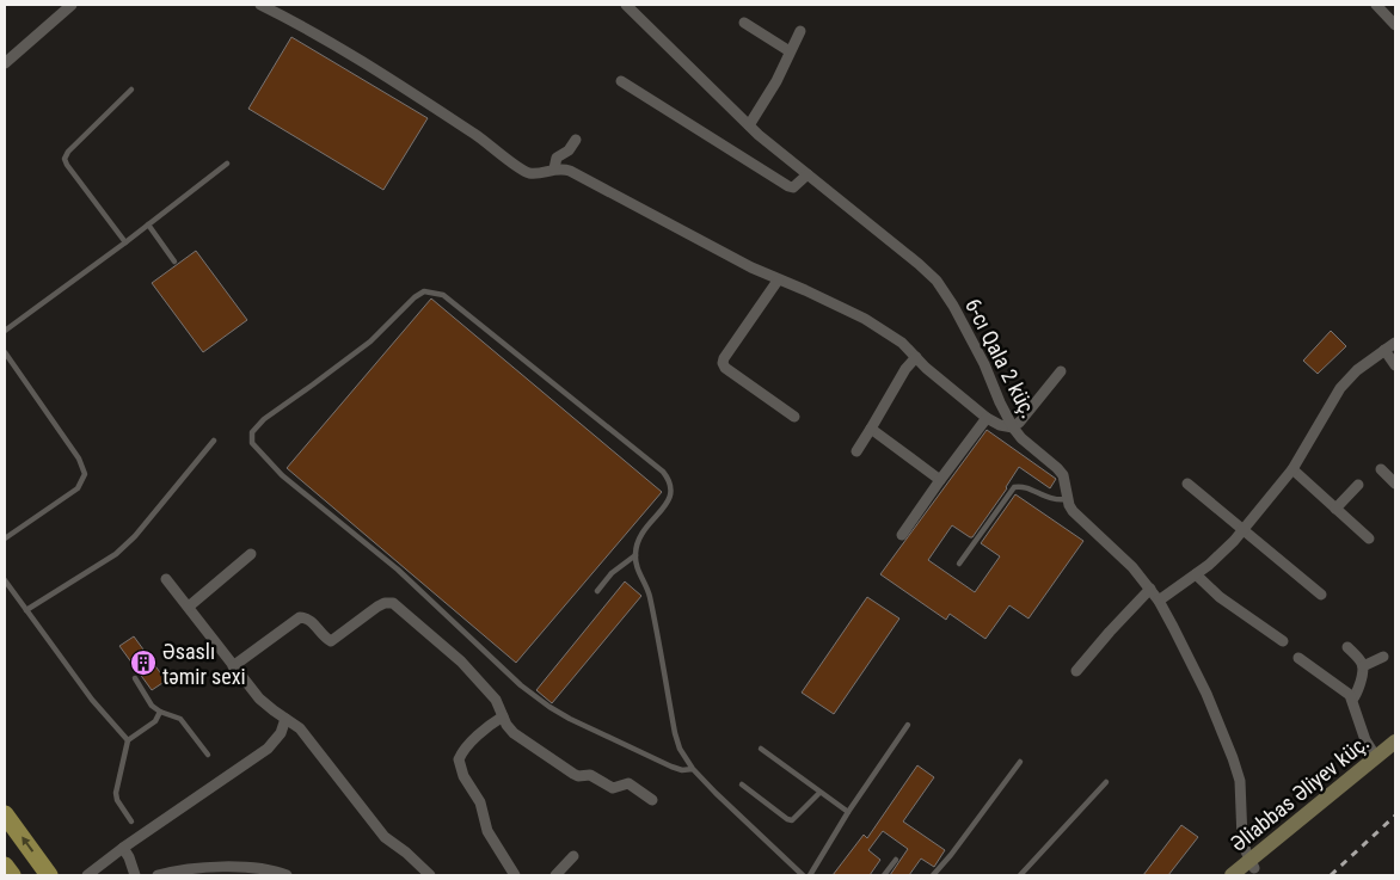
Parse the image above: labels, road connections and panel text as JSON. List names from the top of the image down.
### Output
{
  "streets": {
    "main road": ["Əliabbas Əliyev küç."],
    "street": ["6-cı Qala 2 küç."]
  },
  "crossings": [
    ["6-cı Qala 2 küç.", "Əliabbas Əliyev küç."]
  ],
  "places": {
    "building": ["Əsaslı təmir sexi"]
  }
}
